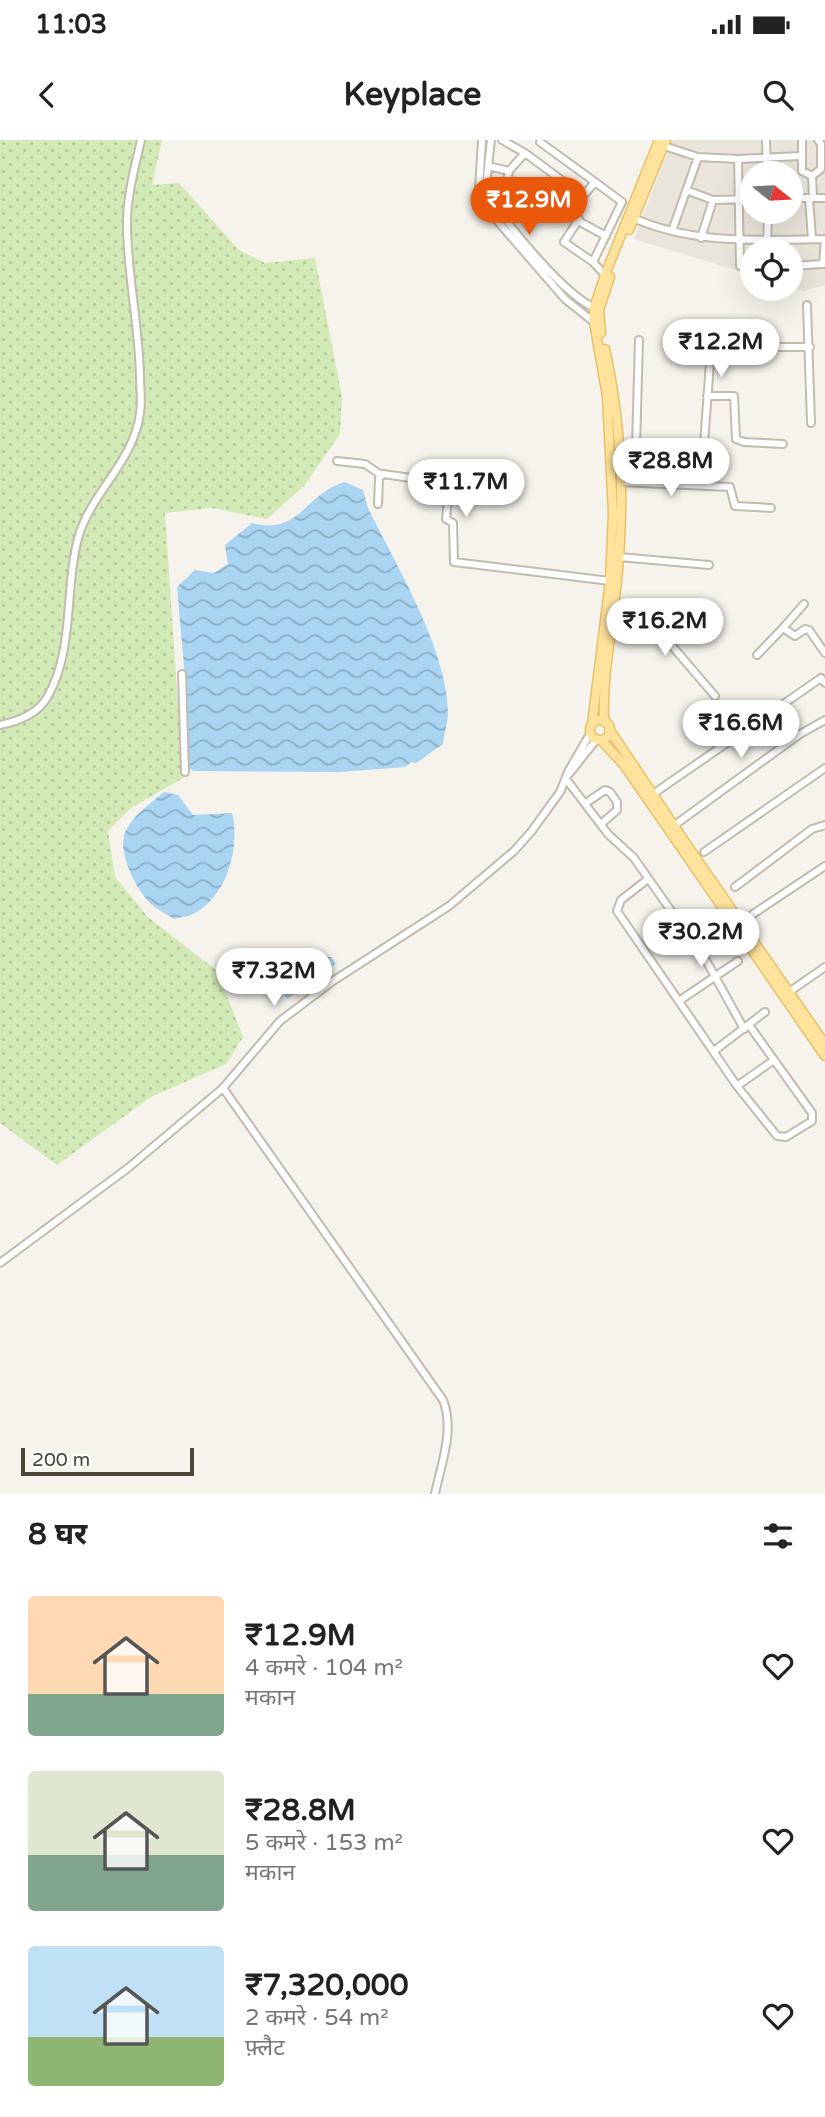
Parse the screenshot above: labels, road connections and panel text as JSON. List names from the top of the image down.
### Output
{
  "scale_bar": "200 m",
  "north": "right",
  "page": {
    "status": "11:03",
    "header": "Keyplace",
    "price": [
      "₹12.9M",
      "₹12.2M",
      "₹28.8M",
      "₹11.7M",
      "₹16.2M",
      "₹16.6M",
      "₹30.2M",
      "₹7.32M"
    ],
    "scale": "200 m",
    "heading": "8 घर",
    "list": [
      {
        "name": "₹12.9M",
        "note": "4 कमरे · 104 m² · मकान"
      },
      {
        "name": "₹28.8M",
        "note": "5 कमरे · 153 m² · मकान"
      },
      {
        "name": "₹7,320,000",
        "note": "2 कमरे · 54 m² · फ़्लैट"
      }
    ]
  }
}
